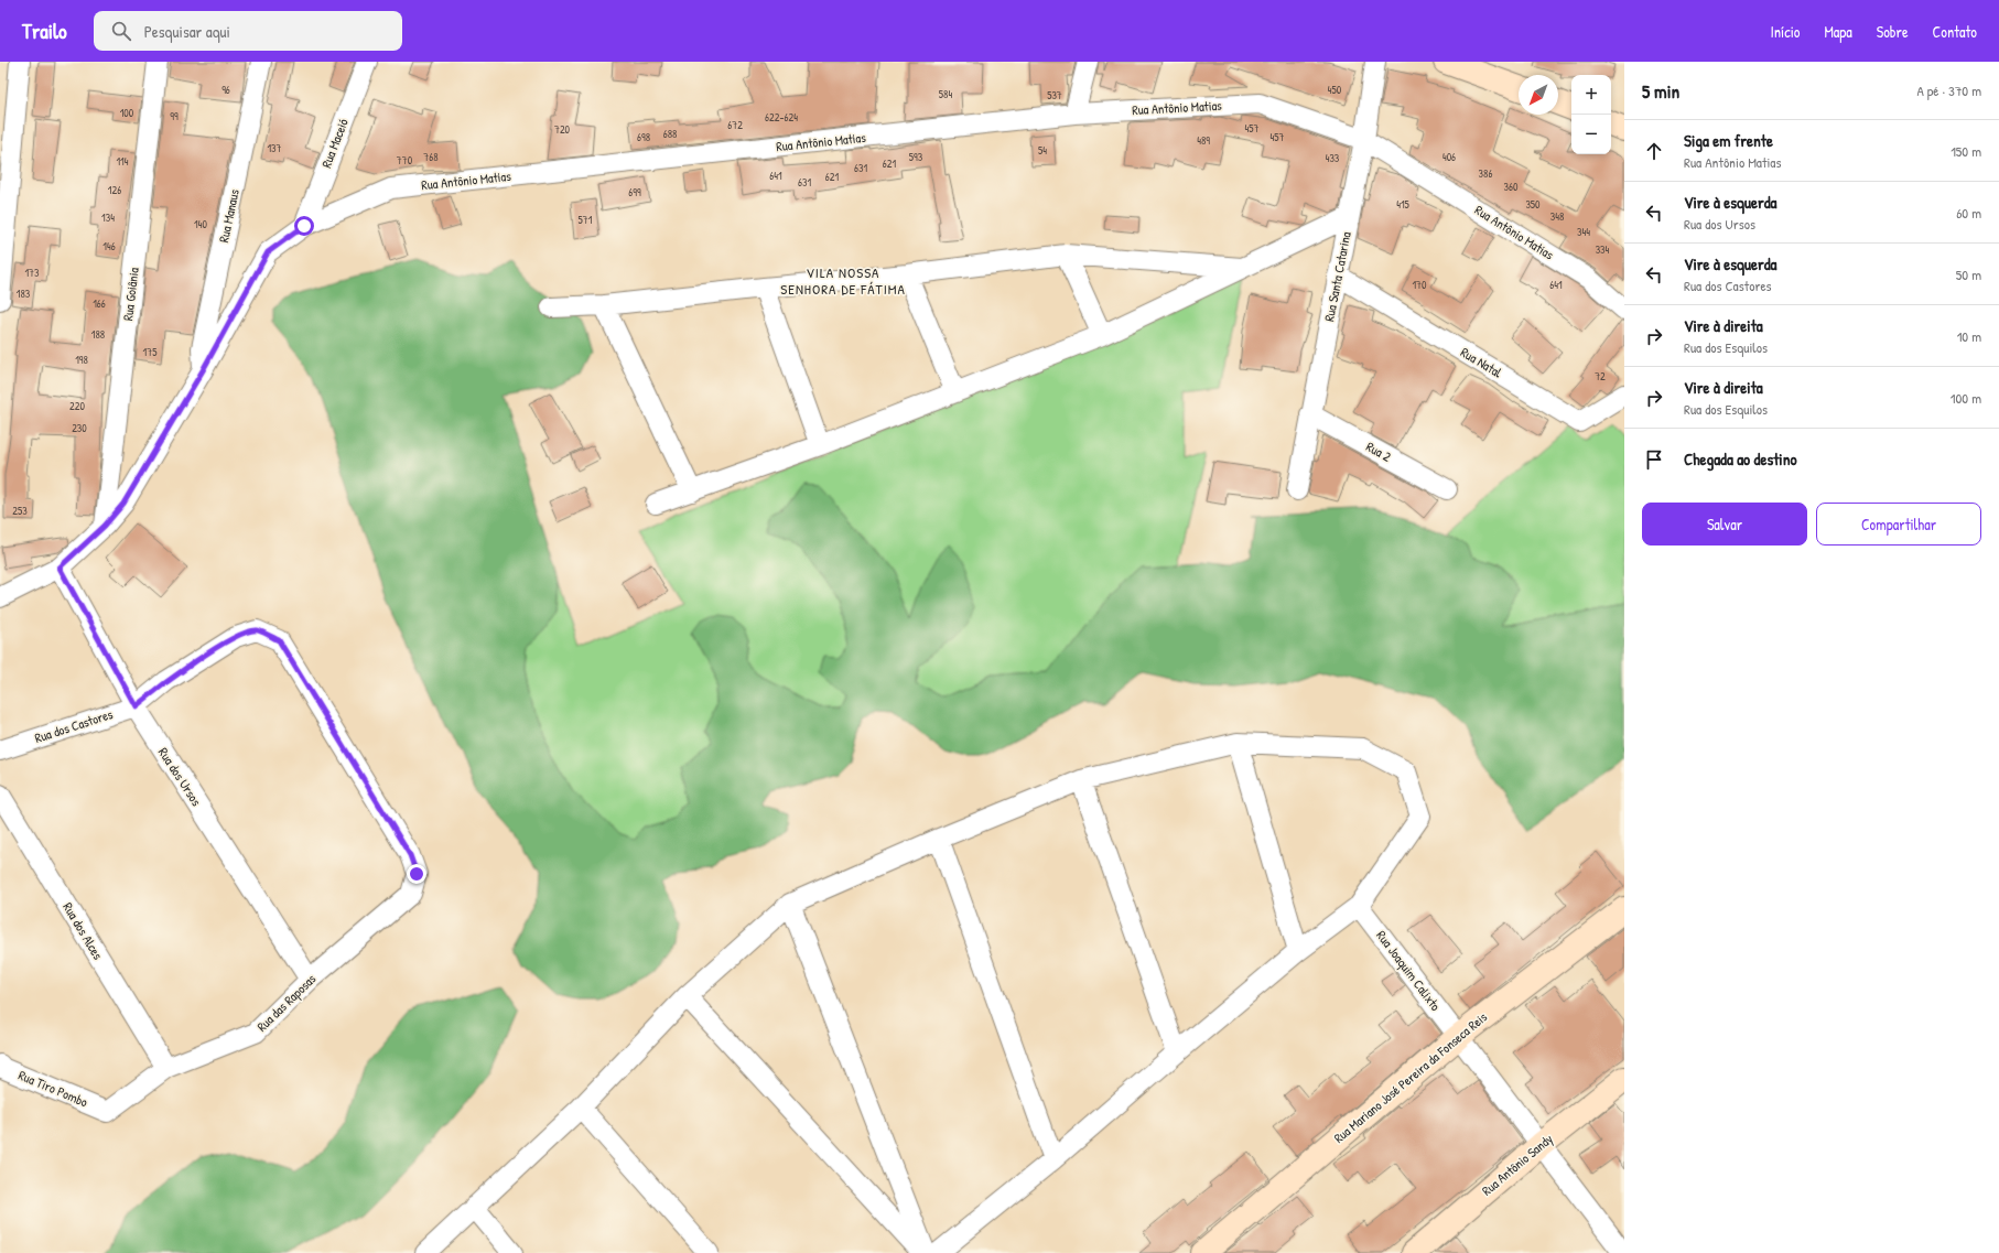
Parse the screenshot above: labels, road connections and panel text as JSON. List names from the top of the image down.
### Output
{
  "streets": {
    "street": [
      "Rua Antônio Matias",
      "Rua Maceió",
      "Rua Manaus",
      "Rua Santa Catarina",
      "Rua Goiânia",
      "Rua Natal",
      "Rua 2",
      "Rua dos Castores",
      "Rua dos Ursos",
      "Rua dos Alces",
      "Rua Joaquim Calixto",
      "Rua das Raposas",
      "Rua Mariano José Pereira da Fonseca Reis",
      "Rua Tiro Pombo",
      "Rua Antônio Sandy"
    ]
  },
  "crossings": [
    ["Rua Antônio Matias", "Rua Maceió"],
    ["Rua Antônio Matias", "Rua Manaus"],
    ["Rua Antônio Matias", "Rua Santa Catarina"],
    ["Rua Antônio Matias", "Rua Goiânia"],
    ["Rua Antônio Matias", "Rua dos Ursos"],
    ["Rua Santa Catarina", "Rua Natal"],
    ["Rua Santa Catarina", "Rua 2"],
    ["Rua dos Castores", "Rua dos Ursos"],
    ["Rua dos Castores", "Rua das Raposas"],
    ["Rua dos Ursos", "Rua das Raposas"],
    ["Rua dos Alces", "Rua das Raposas"],
    ["Rua Joaquim Calixto", "Rua Mariano José Pereira da Fonseca Reis"],
    ["Rua Joaquim Calixto", "Rua Antônio Sandy"],
    ["Rua das Raposas", "Rua Tiro Pombo"]
  ],
  "districts": ["VILA NOSSA SENHORA DE FÁTIMA"],
  "house_numbers": [
    "96",
    "450",
    "584",
    "537",
    "100",
    "99",
    "622-624",
    "672",
    "457",
    "720",
    "688",
    "698",
    "457",
    "489",
    "137",
    "54",
    "768",
    "593",
    "406",
    "433",
    "770",
    "114",
    "621",
    "631",
    "386",
    "641",
    "621",
    "631",
    "360",
    "126",
    "699",
    "415",
    "350",
    "348",
    "134",
    "571",
    "140",
    "344",
    "146",
    "334",
    "173",
    "170",
    "641",
    "183",
    "166",
    "188",
    "175",
    "198",
    "72",
    "220",
    "230",
    "253"
  ],
  "north": "bottom left",
  "page": {
    "header": "Trailo",
    "search": "Pesquisar aqui",
    "nav": [
      "Início",
      "Mapa",
      "Sobre",
      "Contato"
    ],
    "heading": ["5 min", "A pé · 370 m"],
    "map_buttons": ["+", "−"],
    "list": [
      ["Siga em frente", "Rua Antônio Matias", "150 m"],
      ["Vire à esquerda", "Rua dos Ursos", "60 m"],
      ["Vire à esquerda", "Rua dos Castores", "50 m"],
      ["Vire à direita", "Rua dos Esquilos", "10 m"],
      ["Vire à direita", "Rua dos Esquilos", "100 m"],
      "Chegada ao destino"
    ],
    "buttons": ["Salvar", "Compartilhar"]
  }
}
